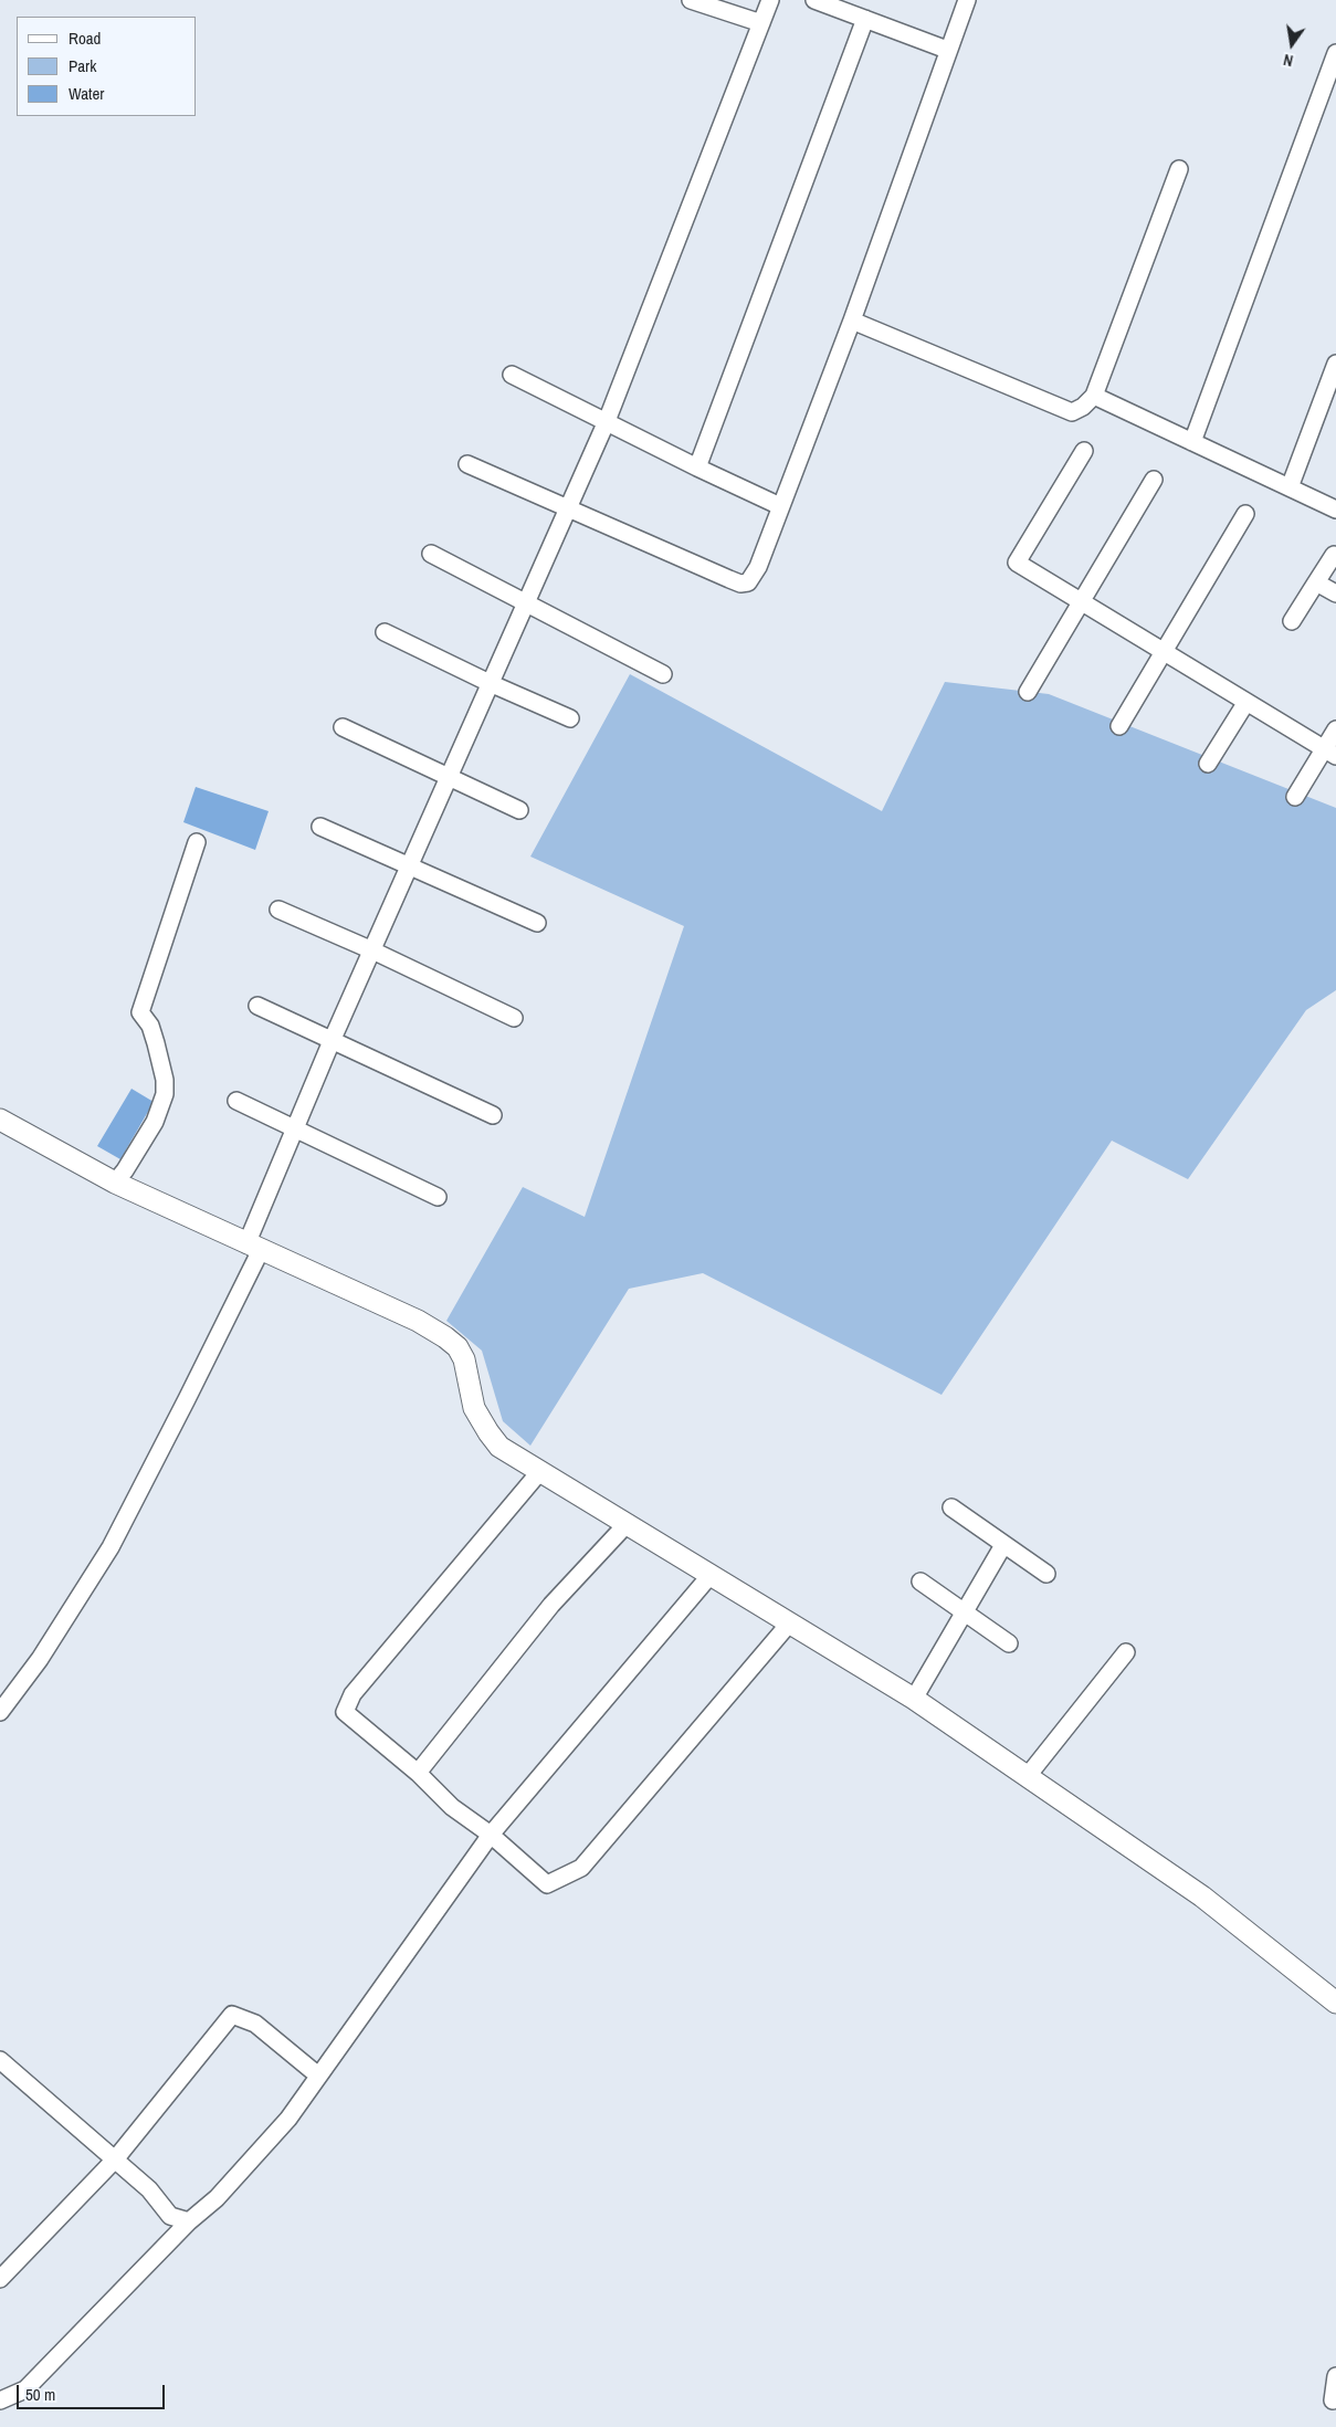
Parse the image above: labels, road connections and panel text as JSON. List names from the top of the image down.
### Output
{
  "legend": ["Road", "Park", "Water"],
  "scale_bar": "50 m",
  "north": "bottom"
}
